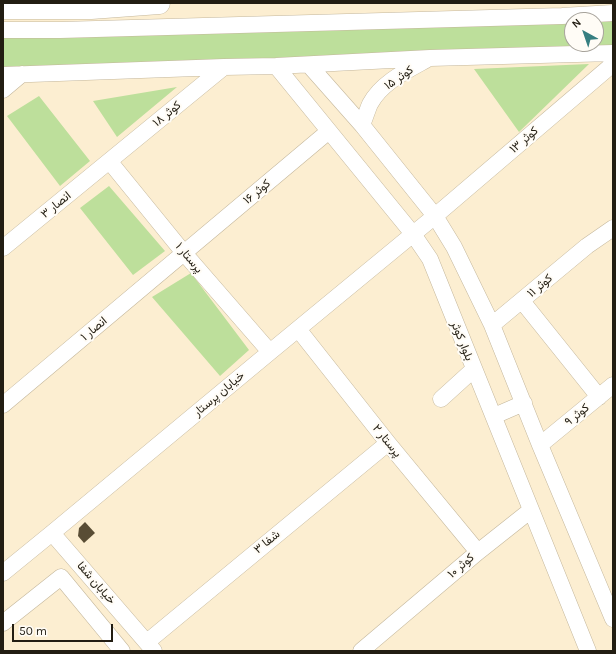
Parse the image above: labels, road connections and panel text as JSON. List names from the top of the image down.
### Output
{
  "streets": {
    "street": [
      "کوثر ۱۵",
      "کوثر ۱۸",
      "کوثر ۱۳",
      "کوثر ۱۶",
      "انصار ۳",
      "پرستار ۱",
      "کوثر ۱۱",
      "انصار ۱",
      "بلوار کوثر",
      "خیابان پرستار",
      "کوثر ۹",
      "پرستار ۲",
      "شفا ۳",
      "کوثر ۱۰",
      "خیابان شفا"
    ]
  },
  "crossings": [
    ["کوثر ۱۸", "انصار ۳"],
    ["کوثر ۱۸", "پرستار ۱"],
    ["کوثر ۱۳", "خیابان پرستار"],
    ["کوثر ۱۶", "پرستار ۱"],
    ["کوثر ۱۶", "انصار ۱"],
    ["کوثر ۱۶", "بلوار کوثر"],
    ["انصار ۳", "پرستار ۱"],
    ["پرستار ۱", "انصار ۱"],
    ["پرستار ۱", "خیابان پرستار"],
    ["بلوار کوثر", "خیابان پرستار"],
    ["بلوار کوثر", "کوثر ۱۰"],
    ["خیابان پرستار", "پرستار ۲"],
    ["خیابان پرستار", "خیابان شفا"],
    ["پرستار ۲", "شفا ۳"],
    ["پرستار ۲", "کوثر ۱۰"],
    ["شفا ۳", "خیابان شفا"]
  ],
  "scale_bar": "50 m",
  "north": "top left"
}
